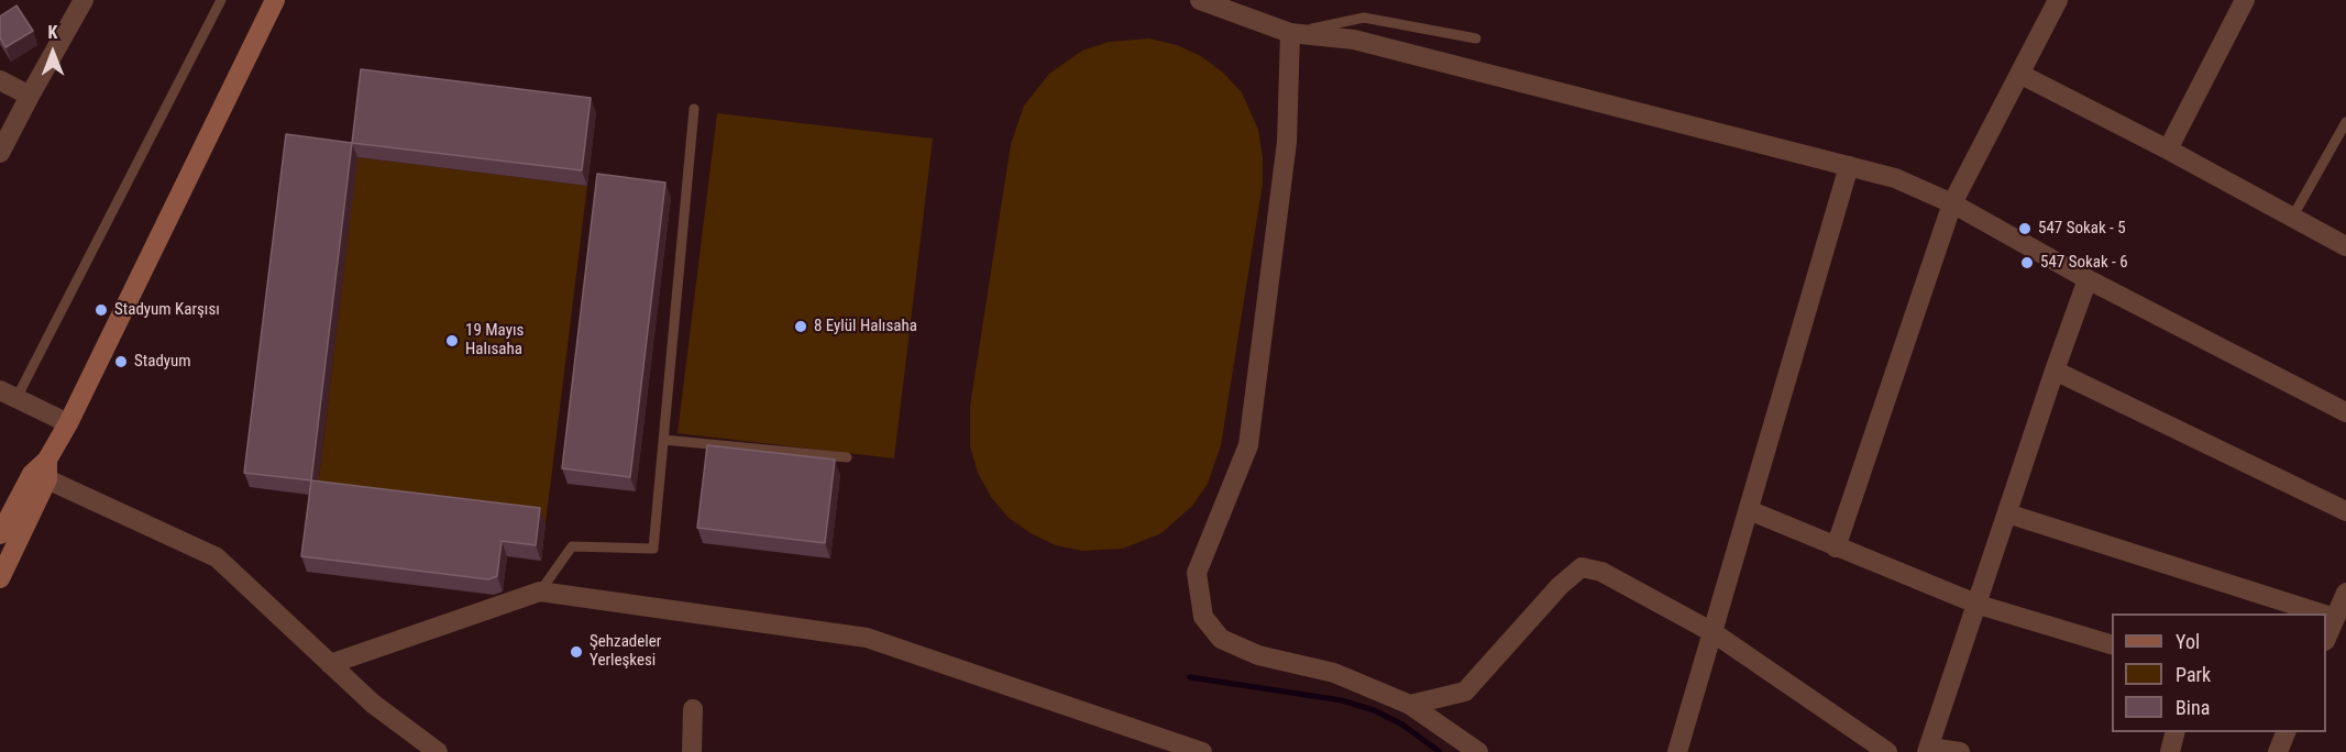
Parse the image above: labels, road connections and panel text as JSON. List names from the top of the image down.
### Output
{
  "places": [
    "547 Sokak - 5",
    "547 Sokak - 6",
    "Stadyum Karşısı",
    "8 Eylül Halısaha",
    "19 Mayıs Halısaha",
    "Stadyum",
    "Şehzadeler Yerleşkesi"
  ],
  "legend": ["Yol", "Park", "Bina"],
  "north": "top"
}
